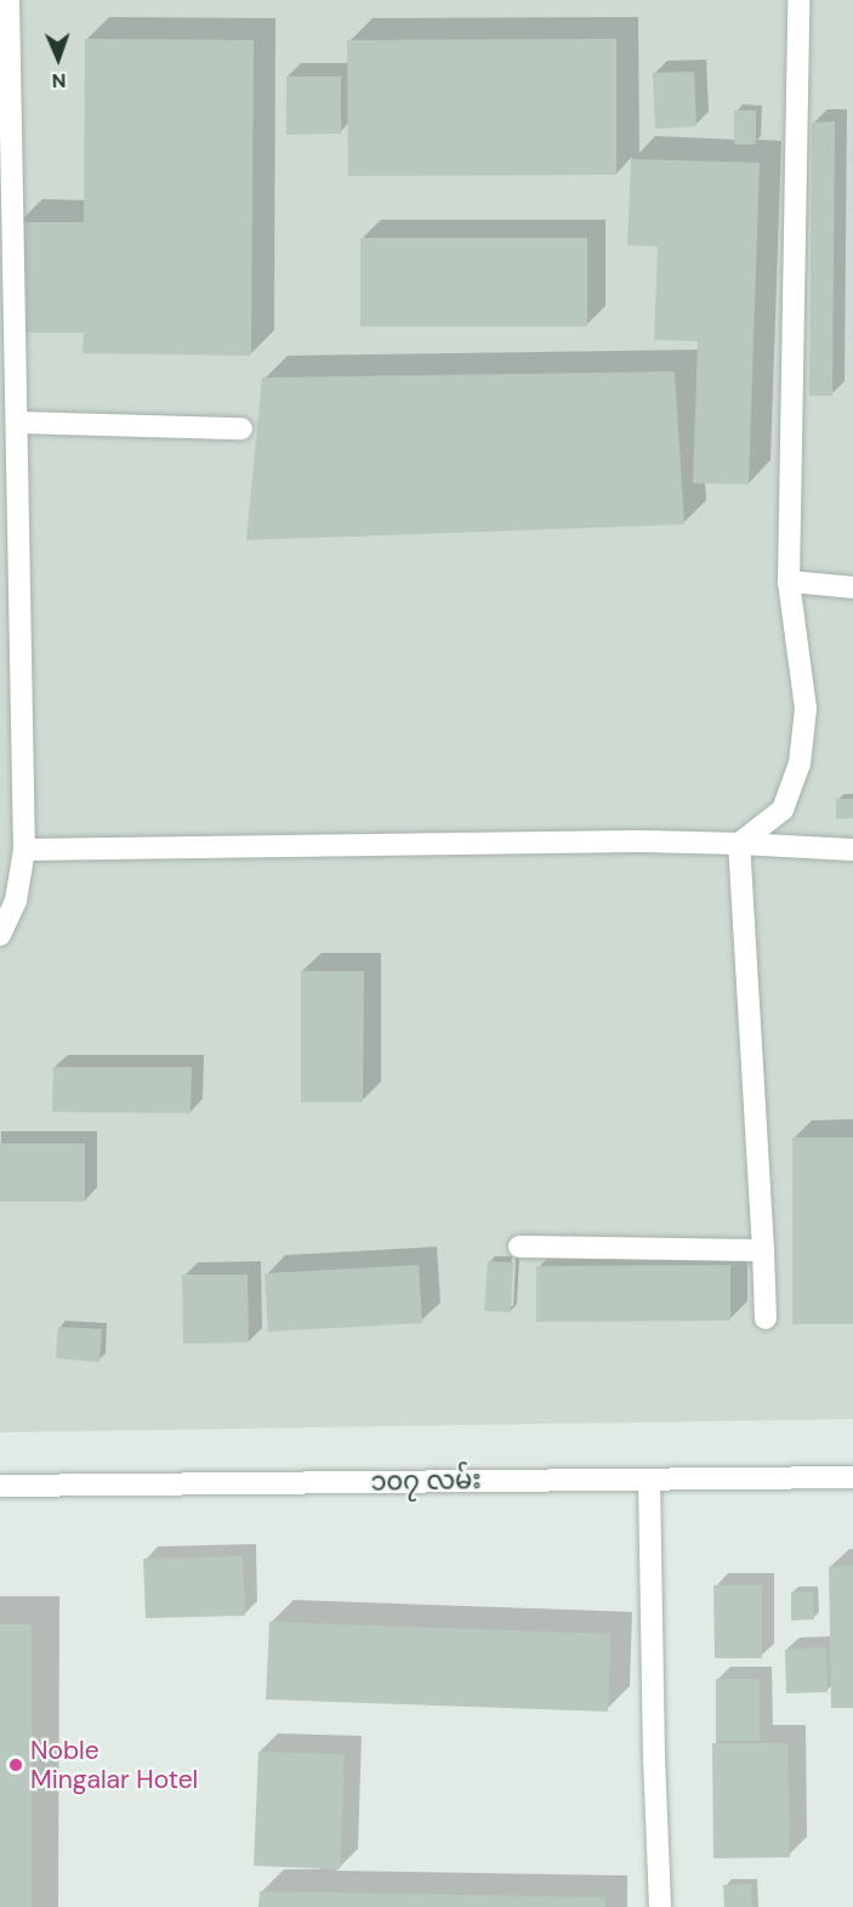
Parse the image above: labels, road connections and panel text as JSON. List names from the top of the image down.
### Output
{
  "streets": {
    "street": ["၁၀၇ လမ်း"]
  },
  "places": ["Noble Mingalar Hotel"],
  "north": "bottom"
}
